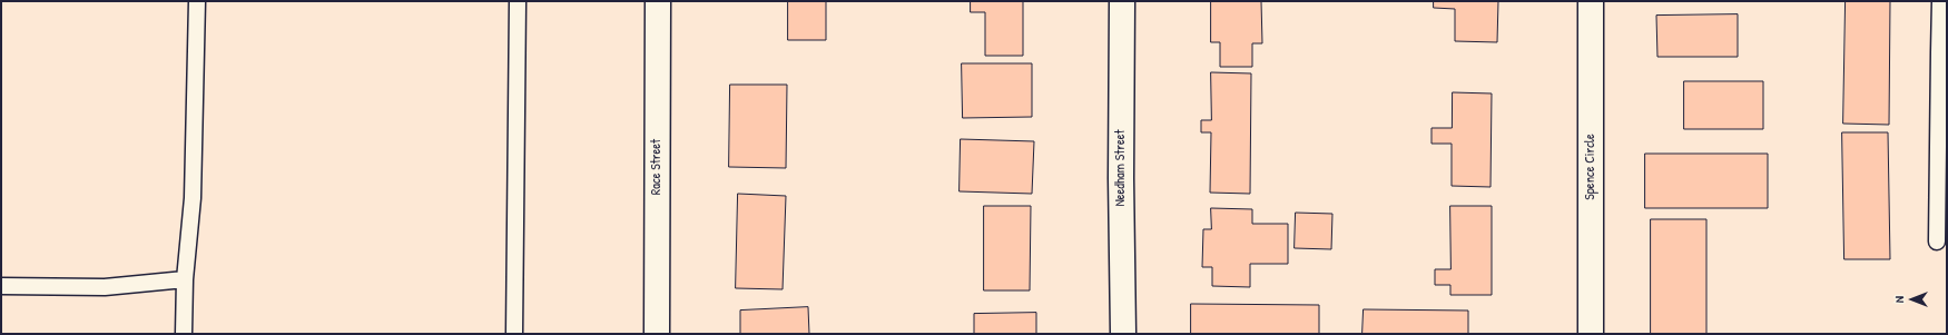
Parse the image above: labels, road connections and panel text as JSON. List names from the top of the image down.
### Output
{
  "streets": {
    "street": ["Race Street", "Spence Circle", "Needham Street"]
  },
  "north": "left"
}
